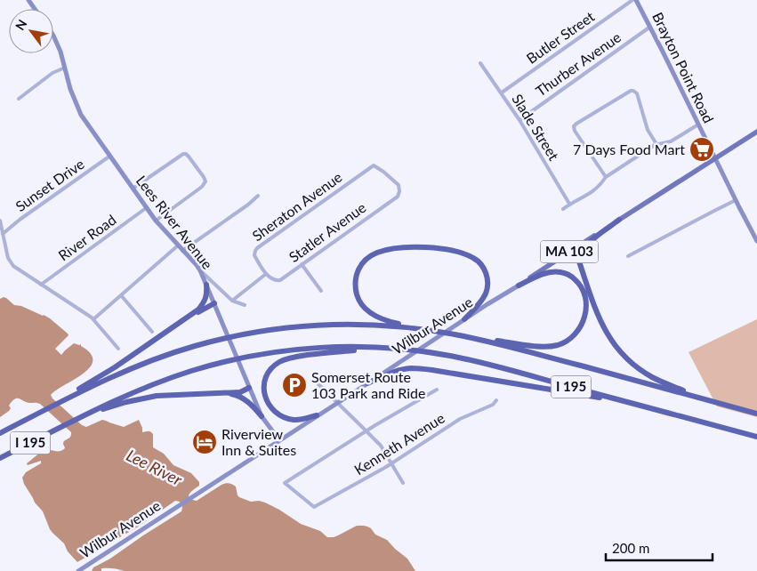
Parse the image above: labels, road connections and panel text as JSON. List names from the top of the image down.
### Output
{
  "streets": {
    "highway": ["I 195"],
    "main road": [
      "Brayton Point Road",
      "Lees River Avenue",
      "MA 103",
      "Wilbur Avenue"
    ],
    "street": [
      "Butler Street",
      "Thurber Avenue",
      "Slade Street",
      "Sunset Drive",
      "Sheraton Avenue",
      "Statler Avenue",
      "River Road",
      "Kenneth Avenue"
    ]
  },
  "crossings": [
    ["Butler Street", "Slade Street"],
    ["Thurber Avenue", "Brayton Point Road"],
    ["Thurber Avenue", "Slade Street"],
    ["Brayton Point Road", "Wilbur Avenue"],
    ["Sunset Drive", "Lees River Avenue"],
    ["Sheraton Avenue", "Statler Avenue"],
    ["Lees River Avenue", "River Road"],
    ["Lees River Avenue", "Wilbur Avenue"]
  ],
  "water": ["Lee River"],
  "places": {
    "supermarket": ["7 Days Food Mart"],
    "parking": ["Somerset Route 103 Park and Ride"],
    "hotel": ["Riverview Inn & Suites"]
  },
  "scale_bar": "200 m",
  "north": "top left"
}
